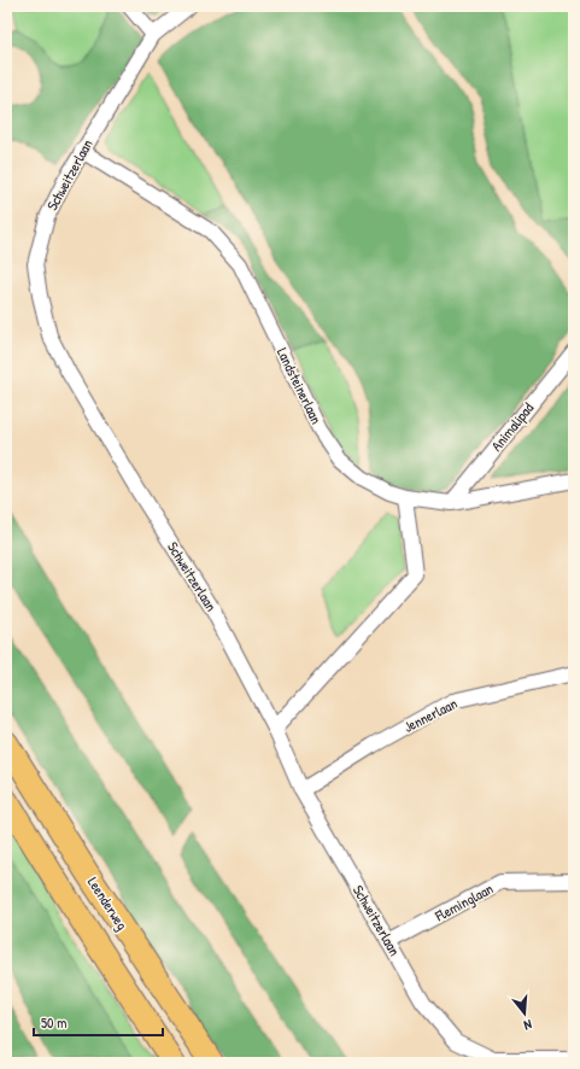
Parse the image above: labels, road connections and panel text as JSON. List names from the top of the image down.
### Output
{
  "streets": {
    "main road": ["Leenderweg"],
    "street": [
      "Schweitzerlaan",
      "Landsteinerlaan",
      "Animalipad",
      "Jennerlaan",
      "Fleminglaan"
    ]
  },
  "crossings": [
    ["Schweitzerlaan", "Landsteinerlaan"],
    ["Schweitzerlaan", "Jennerlaan"],
    ["Schweitzerlaan", "Fleminglaan"],
    ["Landsteinerlaan", "Animalipad"]
  ],
  "scale_bar": "50 m",
  "north": "bottom"
}
